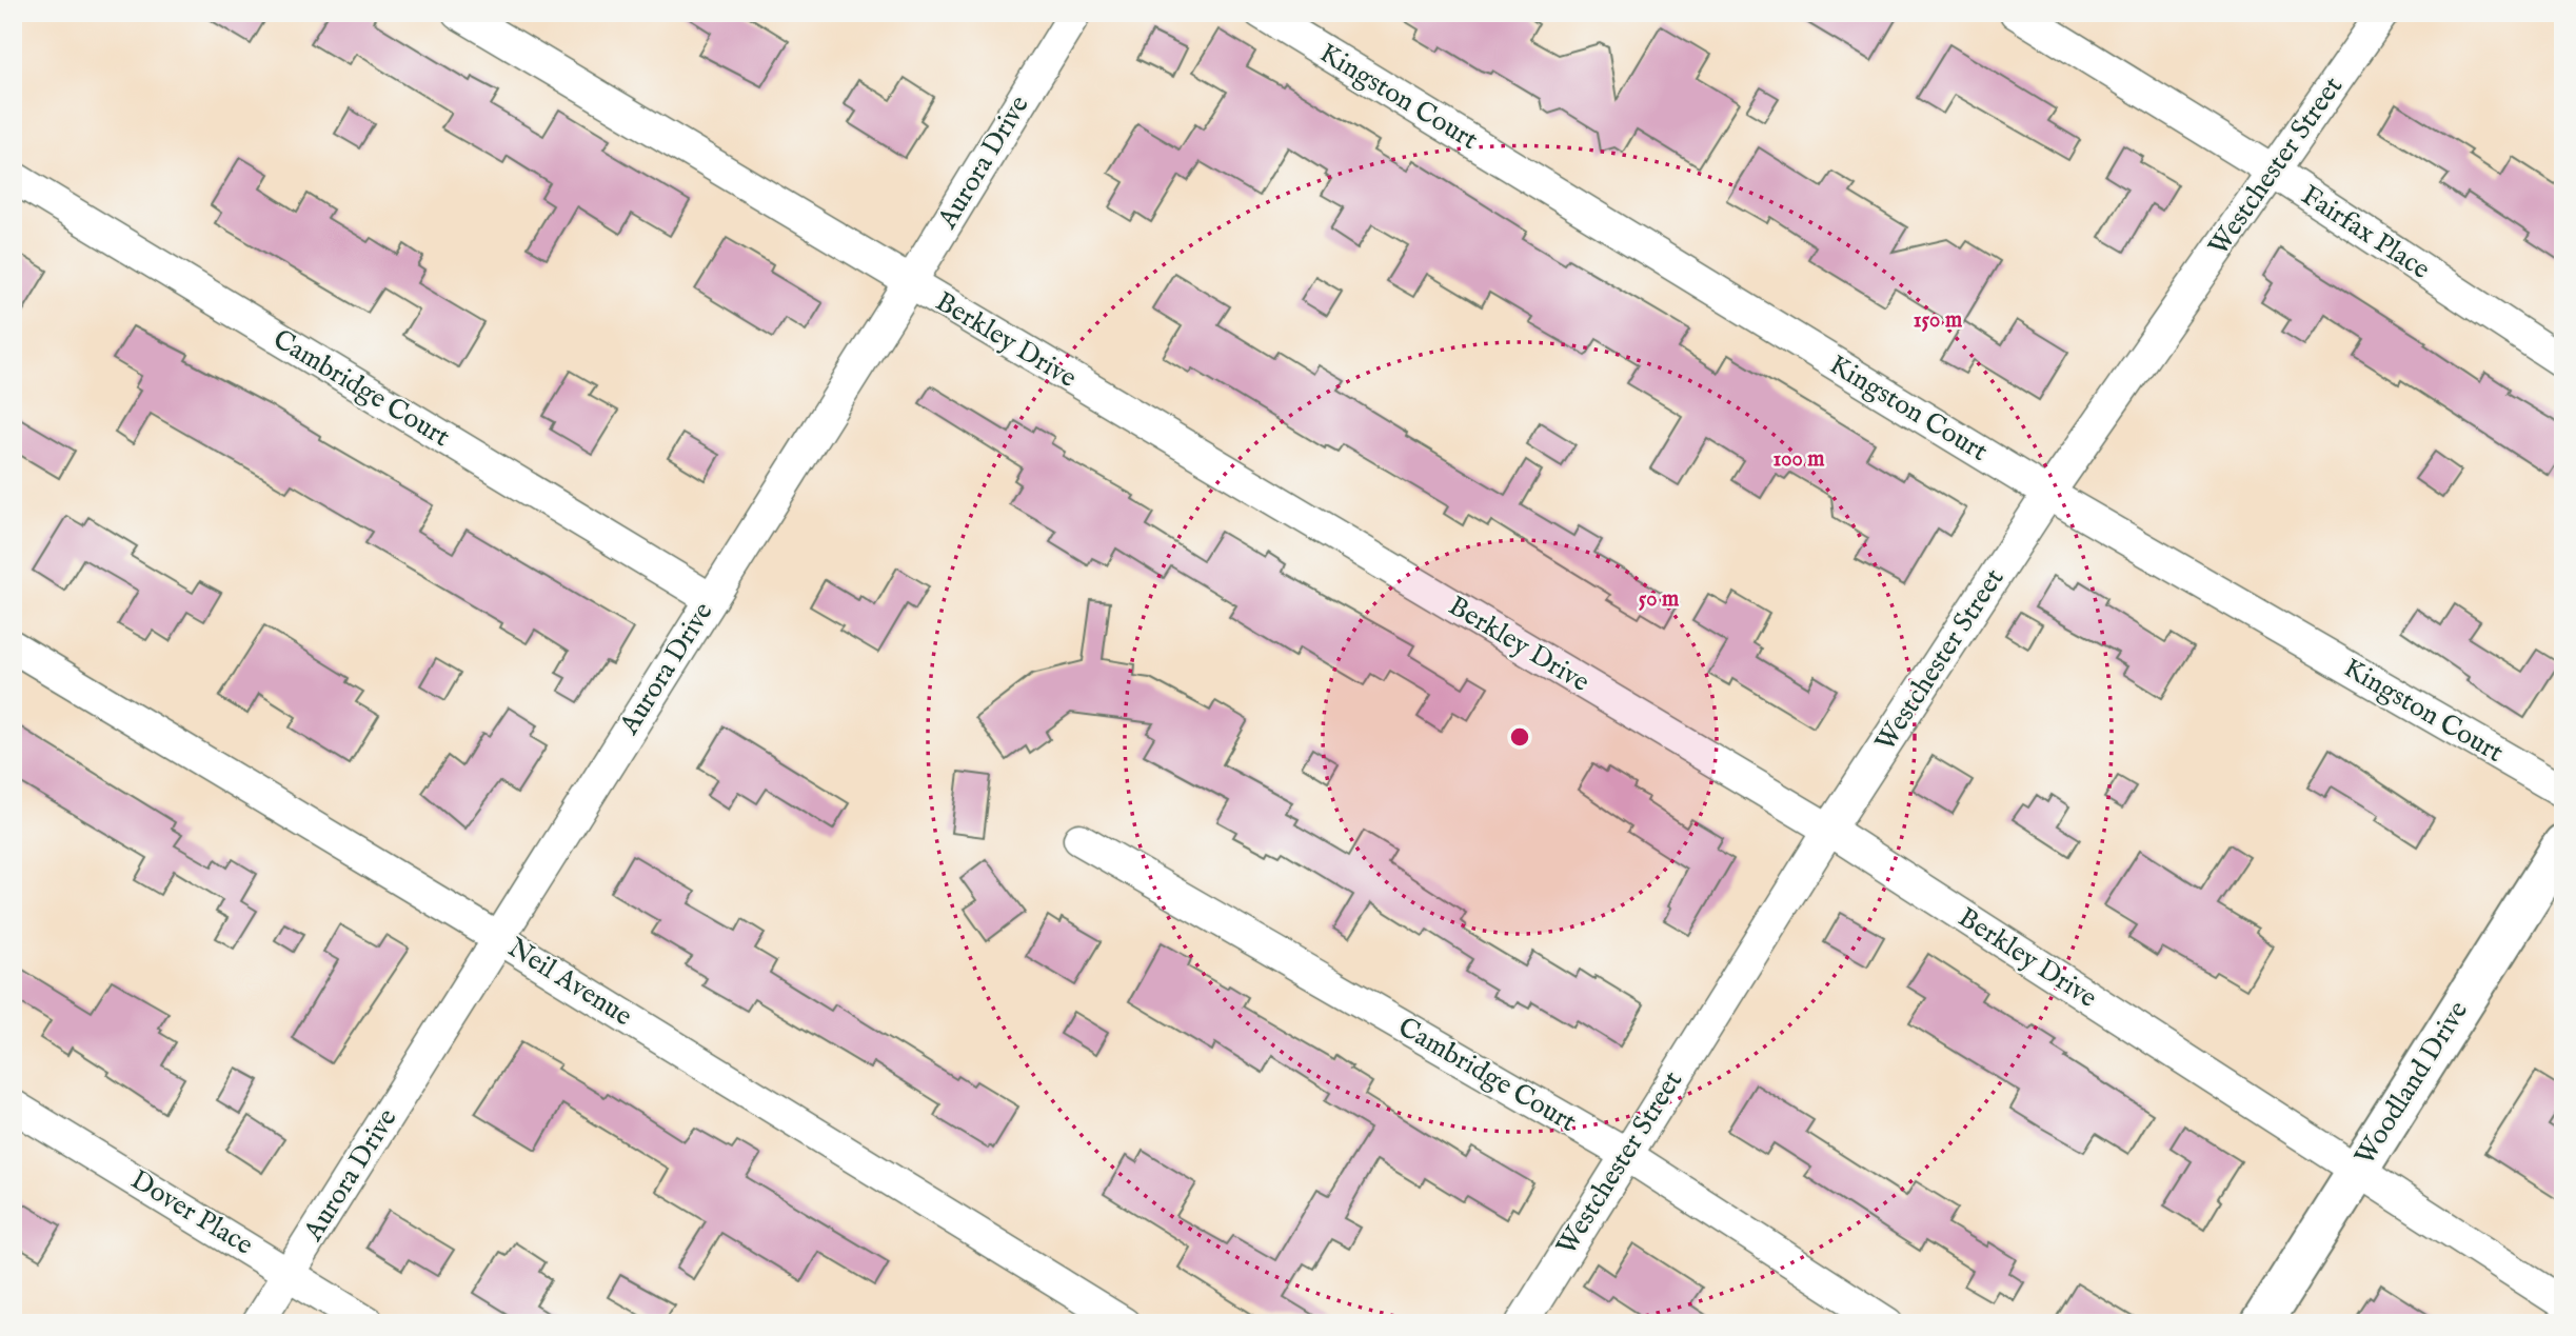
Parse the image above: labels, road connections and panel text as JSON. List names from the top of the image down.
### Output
{
  "streets": {
    "main road": ["Woodland Drive"],
    "street": [
      "Kingston Court",
      "Aurora Drive",
      "Westchester Street",
      "Fairfax Place",
      "Berkley Drive",
      "Cambridge Court",
      "Neil Avenue",
      "Dover Place"
    ]
  },
  "crossings": [
    ["Kingston Court", "Westchester Street"],
    ["Aurora Drive", "Berkley Drive"],
    ["Aurora Drive", "Cambridge Court"],
    ["Aurora Drive", "Neil Avenue"],
    ["Aurora Drive", "Dover Place"],
    ["Westchester Street", "Fairfax Place"],
    ["Westchester Street", "Berkley Drive"],
    ["Westchester Street", "Cambridge Court"],
    ["Berkley Drive", "Woodland Drive"]
  ],
  "rings": ["150 m", "100 m", "50 m"]
}
